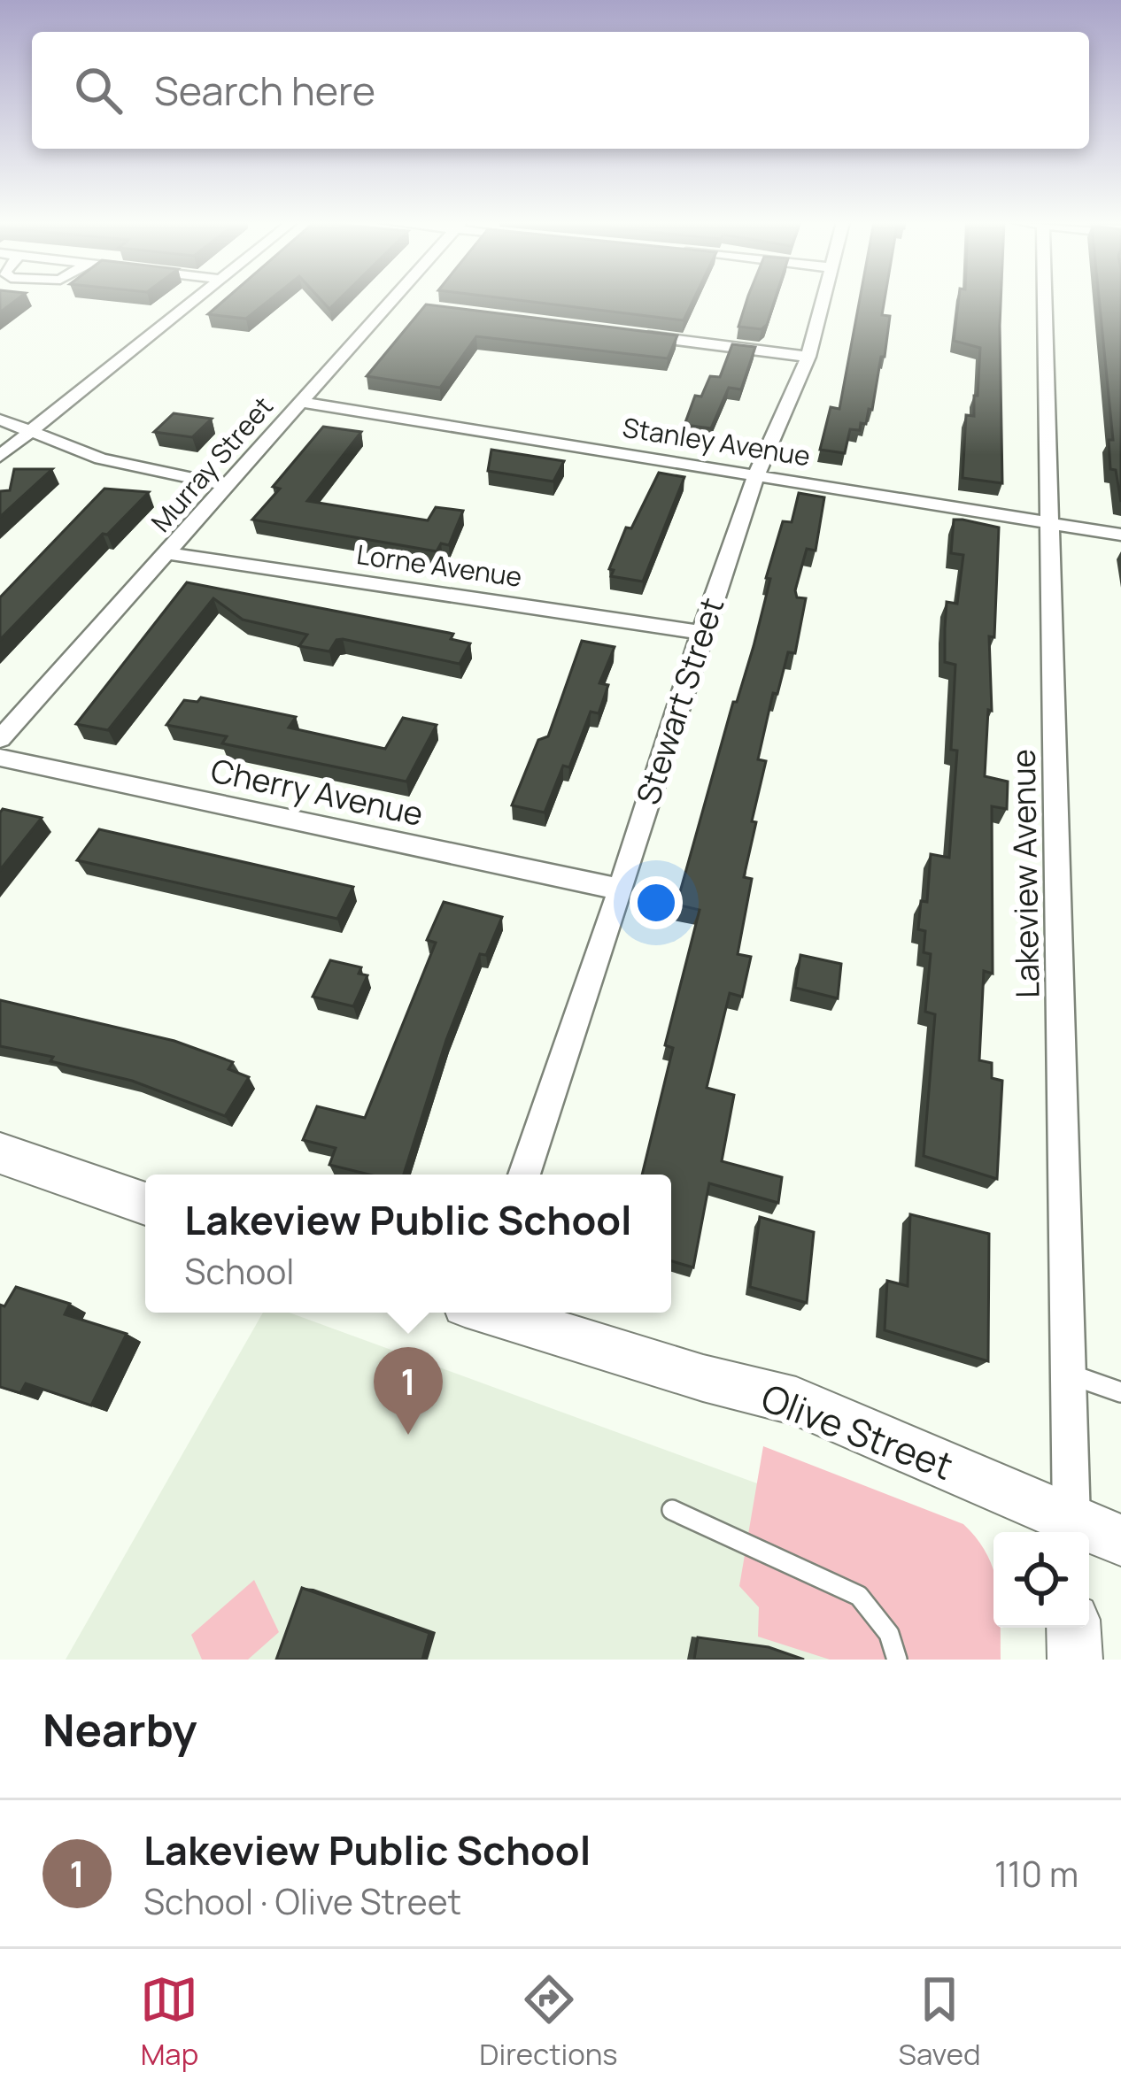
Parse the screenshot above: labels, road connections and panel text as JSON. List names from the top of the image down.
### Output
{
  "streets": {
    "street": [
      "Stanley Avenue",
      "Murray Street",
      "Lorne Avenue",
      "Stewart Street",
      "Cherry Avenue",
      "Lakeview Avenue",
      "Olive Street"
    ]
  },
  "crossings": [
    ["Stanley Avenue", "Murray Street"],
    ["Stanley Avenue", "Stewart Street"],
    ["Stanley Avenue", "Lakeview Avenue"],
    ["Murray Street", "Lorne Avenue"],
    ["Lorne Avenue", "Stewart Street"],
    ["Stewart Street", "Cherry Avenue"],
    ["Lakeview Avenue", "Olive Street"]
  ],
  "page": {
    "search": "Search here",
    "popup": ["Lakeview Public School", "School"],
    "pins": "1",
    "heading": "Nearby",
    "list": [
      {
        "mark": "1",
        "name": "Lakeview Public School",
        "note": "School · Olive Street",
        "value": "110 m"
      }
    ],
    "nav": ["Map", "Directions", "Saved"]
  }
}
